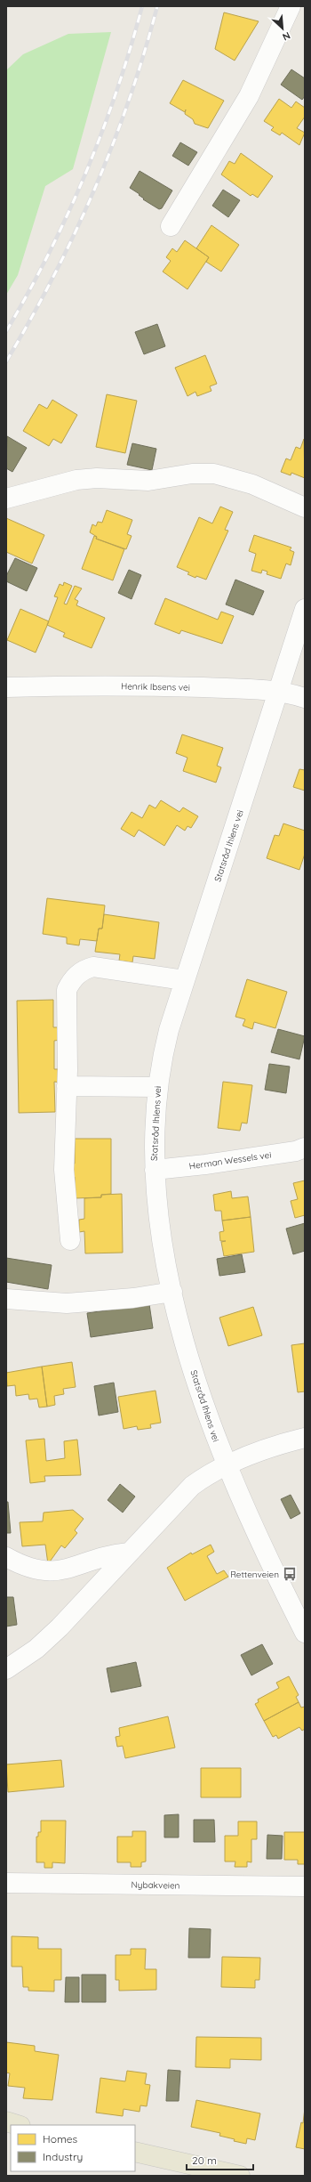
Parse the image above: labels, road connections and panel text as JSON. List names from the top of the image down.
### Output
{
  "streets": {
    "street": [
      "Henrik Ibsens vei",
      "Statsråd Ihlens vei",
      "Herman Wessels vei",
      "Nybakveien"
    ]
  },
  "crossings": [
    ["Henrik Ibsens vei", "Statsråd Ihlens vei"],
    ["Statsråd Ihlens vei", "Herman Wessels vei"]
  ],
  "places": {
    "bus stop": ["Rettenveien"]
  },
  "legend": ["Homes", "Industry"],
  "scale_bar": "20 m",
  "north": "bottom right"
}
